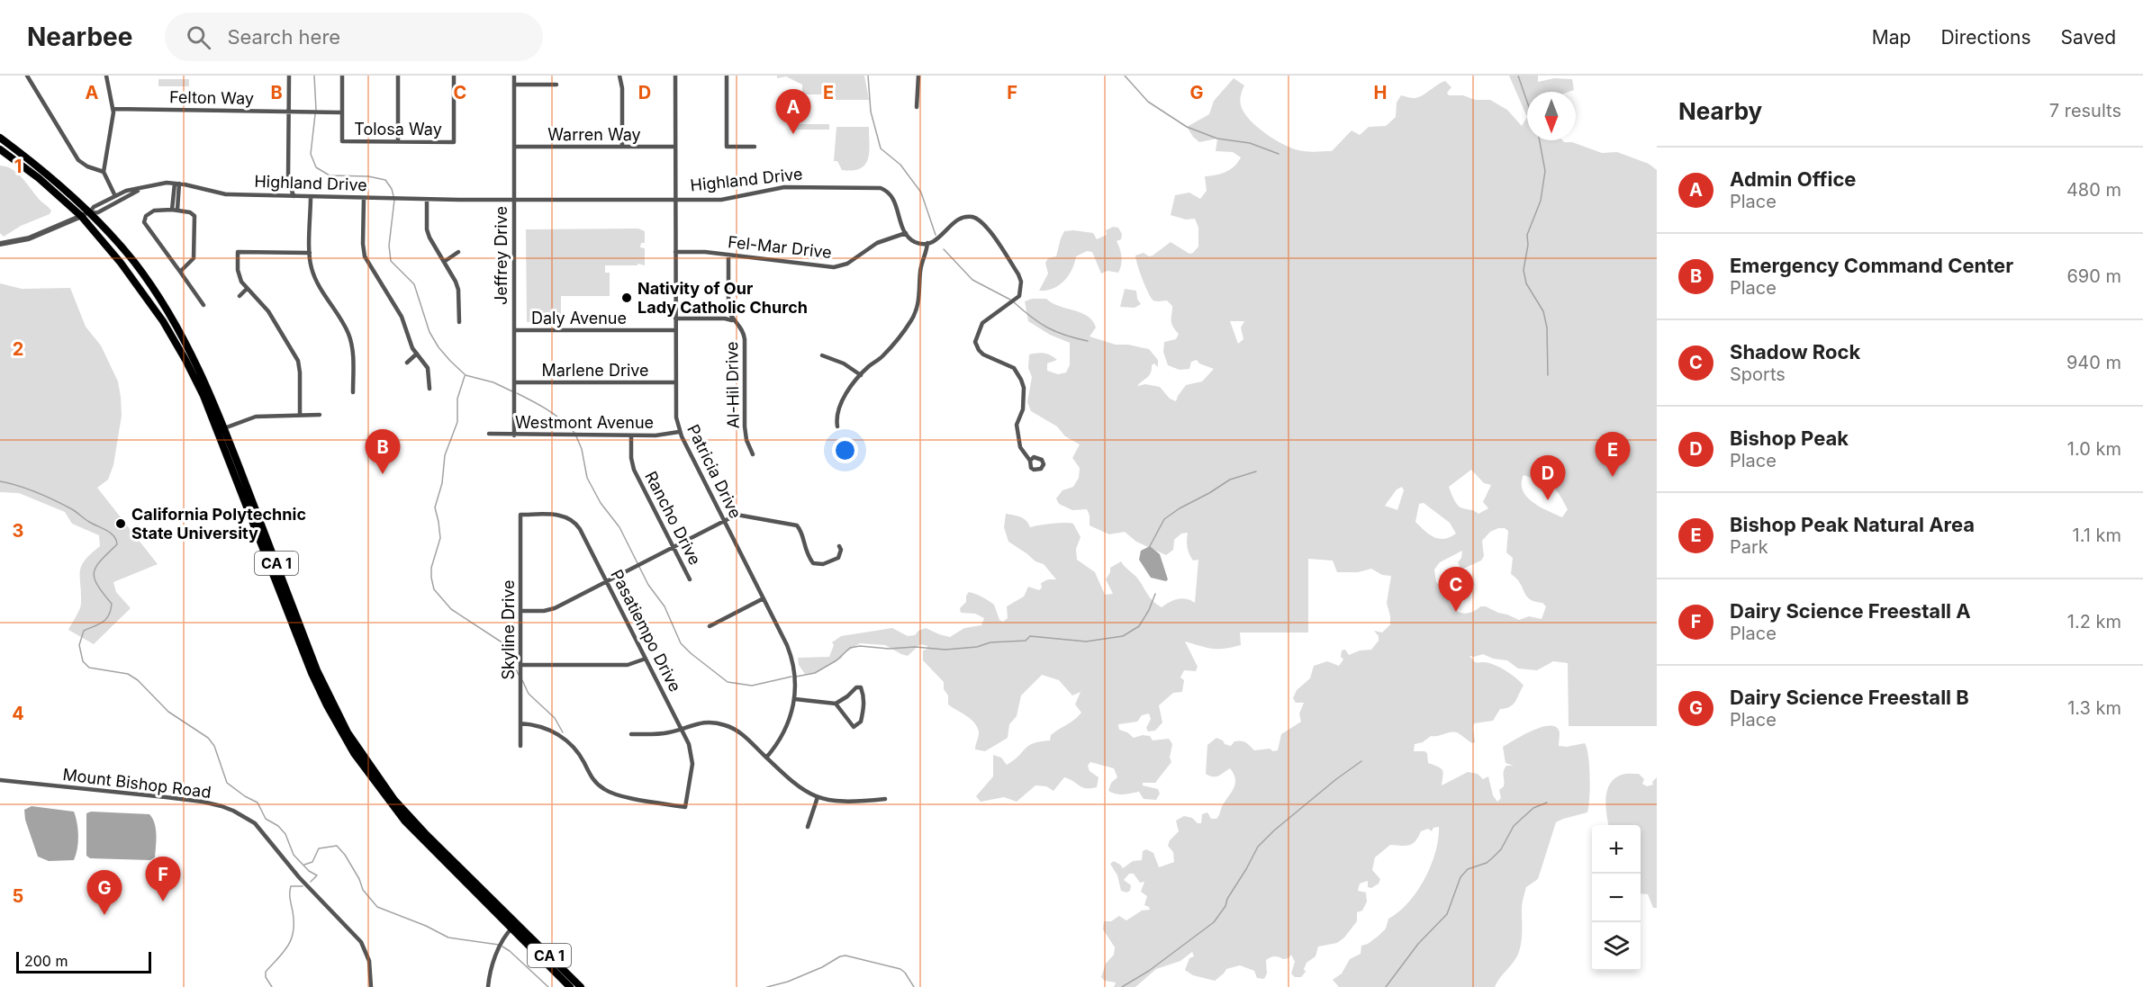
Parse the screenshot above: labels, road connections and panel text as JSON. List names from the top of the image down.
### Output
{
  "streets": {
    "highway": ["CA 1"],
    "street": [
      "Felton Way",
      "Tolosa Way",
      "Warren Way",
      "Highland Drive",
      "Fel-Mar Drive",
      "Jeffrey Drive",
      "Daly Avenue",
      "Marlene Drive",
      "Al-Hil Drive",
      "Westmont Avenue",
      "Patricia Drive",
      "Rancho Drive",
      "Skyline Drive",
      "Pasatiempo Drive",
      "Mount Bishop Road"
    ]
  },
  "crossings": [
    ["Felton Way", "Tolosa Way"],
    ["Warren Way", "Jeffrey Drive"],
    ["Warren Way", "Patricia Drive"],
    ["Highland Drive", "Fel-Mar Drive"],
    ["Highland Drive", "Jeffrey Drive"],
    ["Highland Drive", "Patricia Drive"],
    ["Highland Drive", "CA 1"],
    ["Fel-Mar Drive", "Al-Hil Drive"],
    ["Fel-Mar Drive", "Patricia Drive"],
    ["Jeffrey Drive", "Daly Avenue"],
    ["Jeffrey Drive", "Marlene Drive"],
    ["Jeffrey Drive", "Westmont Avenue"],
    ["Daly Avenue", "Patricia Drive"],
    ["Marlene Drive", "Patricia Drive"],
    ["Westmont Avenue", "Patricia Drive"],
    ["Westmont Avenue", "Rancho Drive"],
    ["Skyline Drive", "Pasatiempo Drive"]
  ],
  "places": ["Nativity of Our Lady Catholic Church", "California Polytechnic State University"],
  "scale_bar": "200 m",
  "north": "bottom",
  "page": {
    "header": "Nearbee",
    "search": "Search here",
    "nav": ["Map", "Directions", "Saved"],
    "heading": ["Nearby", "7 results"],
    "pins": [
      "A",
      "B",
      "E",
      "D",
      "C",
      "F",
      "G"
    ],
    "list": [
      {
        "mark": "A",
        "name": "Admin Office",
        "note": "Place",
        "value": "480 m"
      },
      {
        "mark": "B",
        "name": "Emergency Command Center",
        "note": "Place",
        "value": "690 m"
      },
      {
        "mark": "C",
        "name": "Shadow Rock",
        "note": "Sports",
        "value": "940 m"
      },
      {
        "mark": "D",
        "name": "Bishop Peak",
        "note": "Place",
        "value": "1.0 km"
      },
      {
        "mark": "E",
        "name": "Bishop Peak Natural Area",
        "note": "Park",
        "value": "1.1 km"
      },
      {
        "mark": "F",
        "name": "Dairy Science Freestall A",
        "note": "Place",
        "value": "1.2 km"
      },
      {
        "mark": "G",
        "name": "Dairy Science Freestall B",
        "note": "Place",
        "value": "1.3 km"
      }
    ],
    "map_buttons": ["+", "−"],
    "scale": "200 m"
  },
  "grid": {
    "columns": [
      "A",
      "B",
      "C",
      "D",
      "E",
      "F",
      "G",
      "H"
    ],
    "rows": [
      "1",
      "2",
      "3",
      "4",
      "5"
    ]
  }
}
